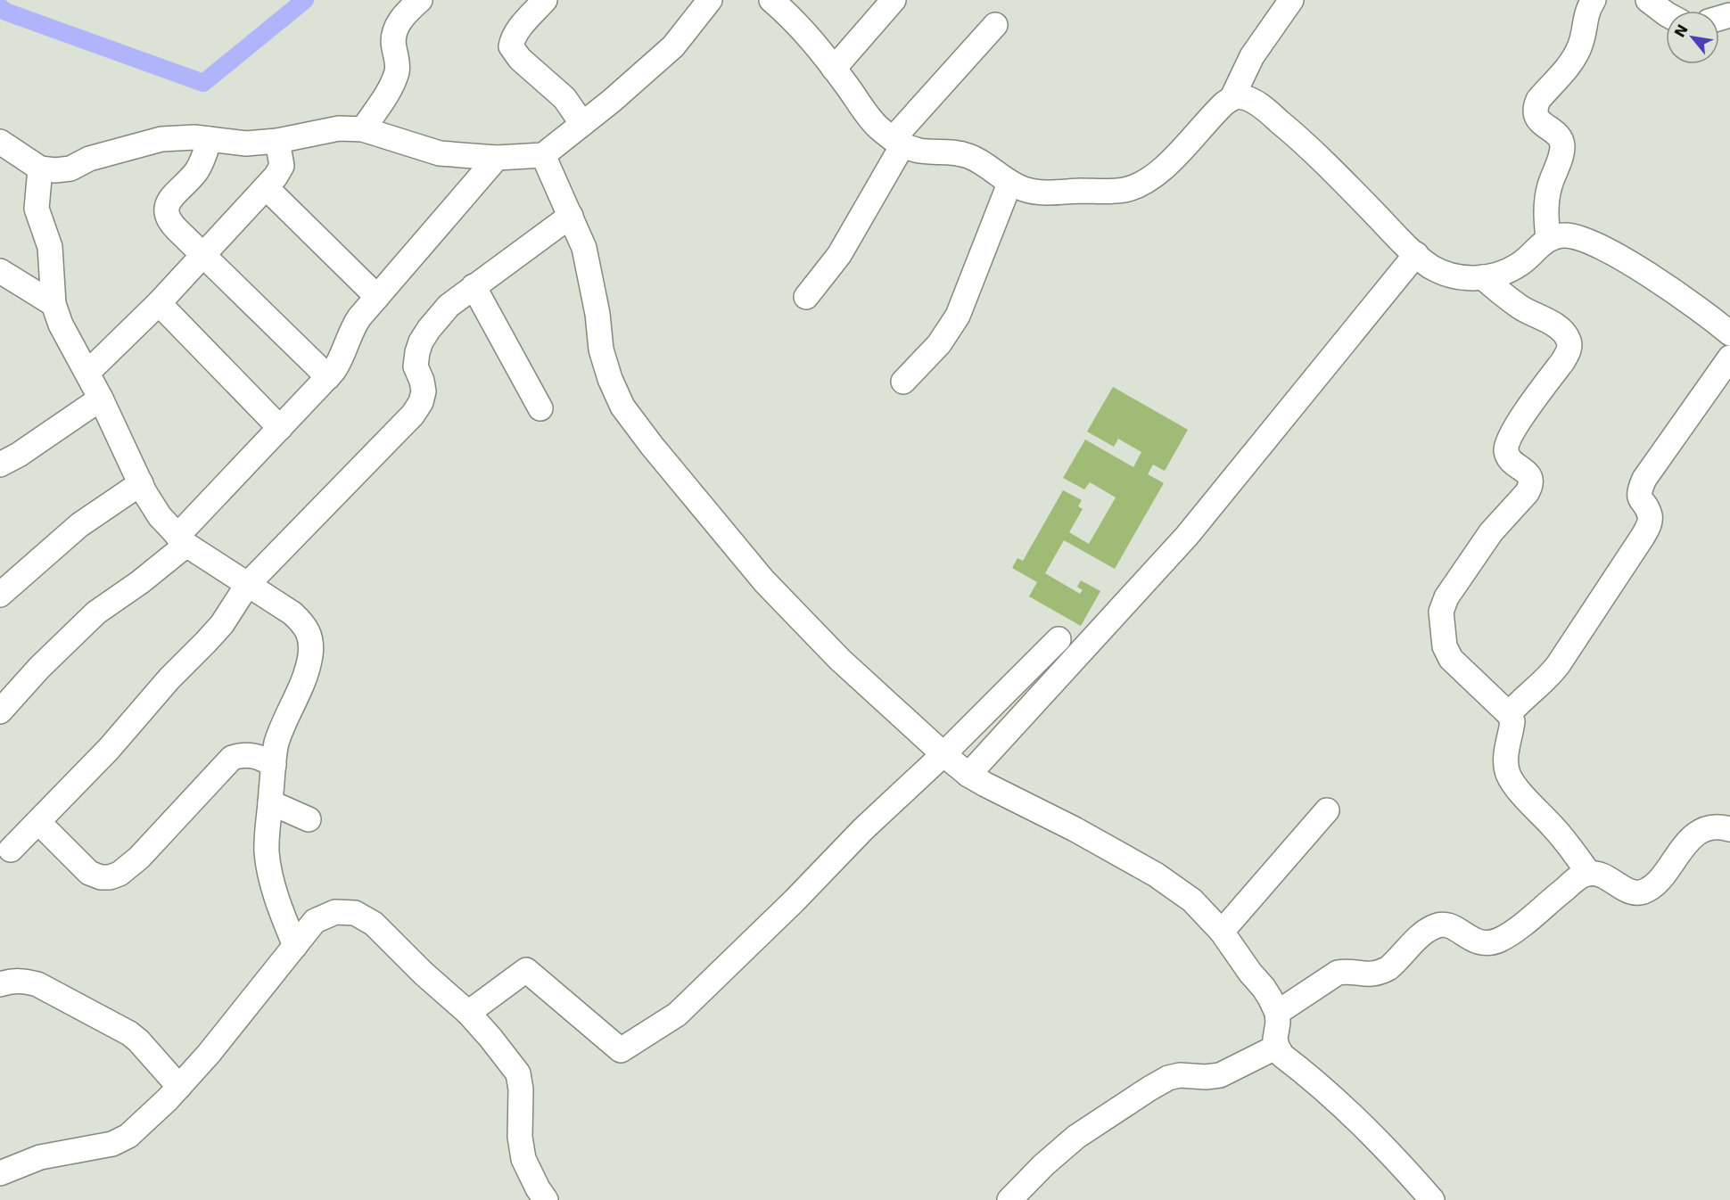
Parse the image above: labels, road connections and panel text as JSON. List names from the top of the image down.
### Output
{
  "north": "top left"
}
